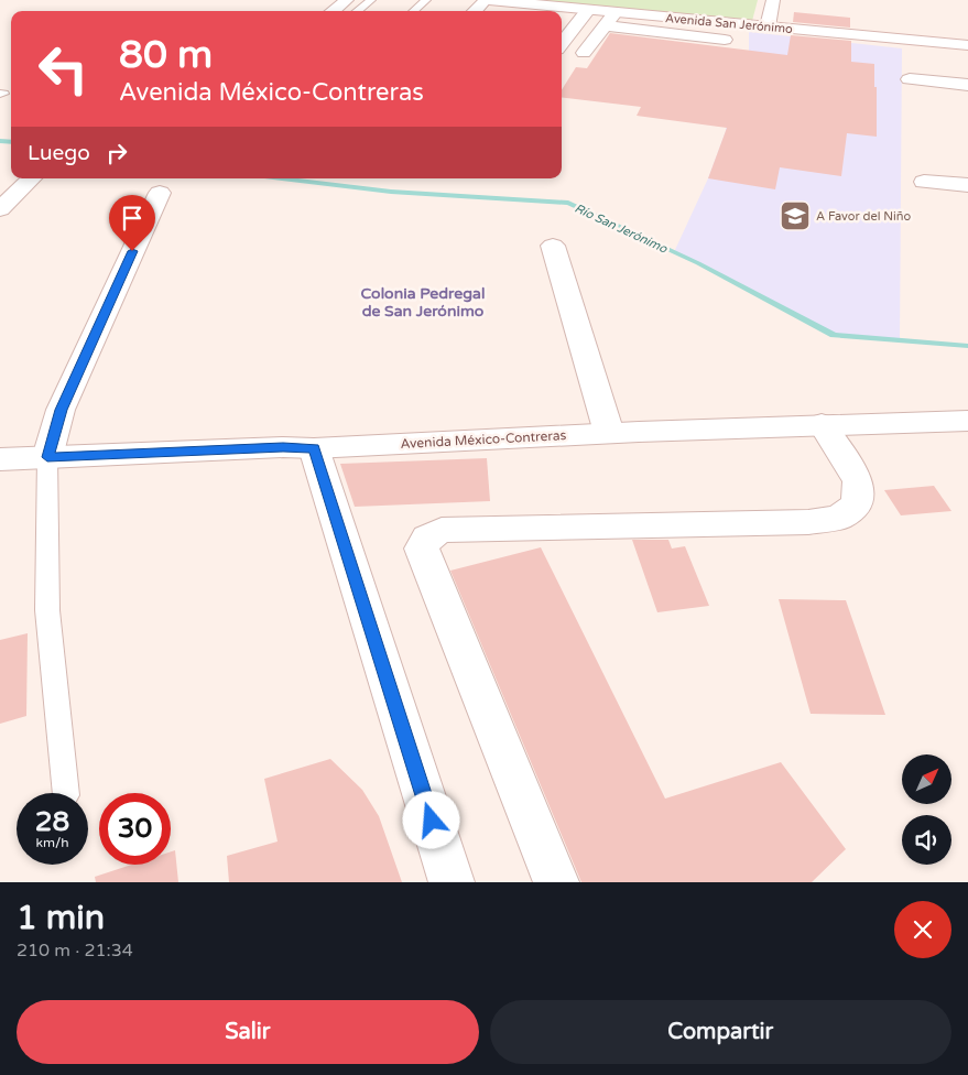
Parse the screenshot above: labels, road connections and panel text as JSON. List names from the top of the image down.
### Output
{
  "streets": {
    "street": ["Avenida San Jerónimo", "Avenida México-Contreras"]
  },
  "districts": ["Colonia Pedregal de San Jerónimo"],
  "water": ["Río San Jerónimo"],
  "places": {
    "school or university": ["A Favor del Niño"]
  },
  "north": "top right",
  "page": {
    "turn": ["80 m", "Avenida México-Contreras"],
    "then": "Luego",
    "speed": "28 km/h",
    "limit": "30",
    "heading": ["1 min", "210 m · 21:34"],
    "buttons": ["Salir", "Compartir"]
  }
}
